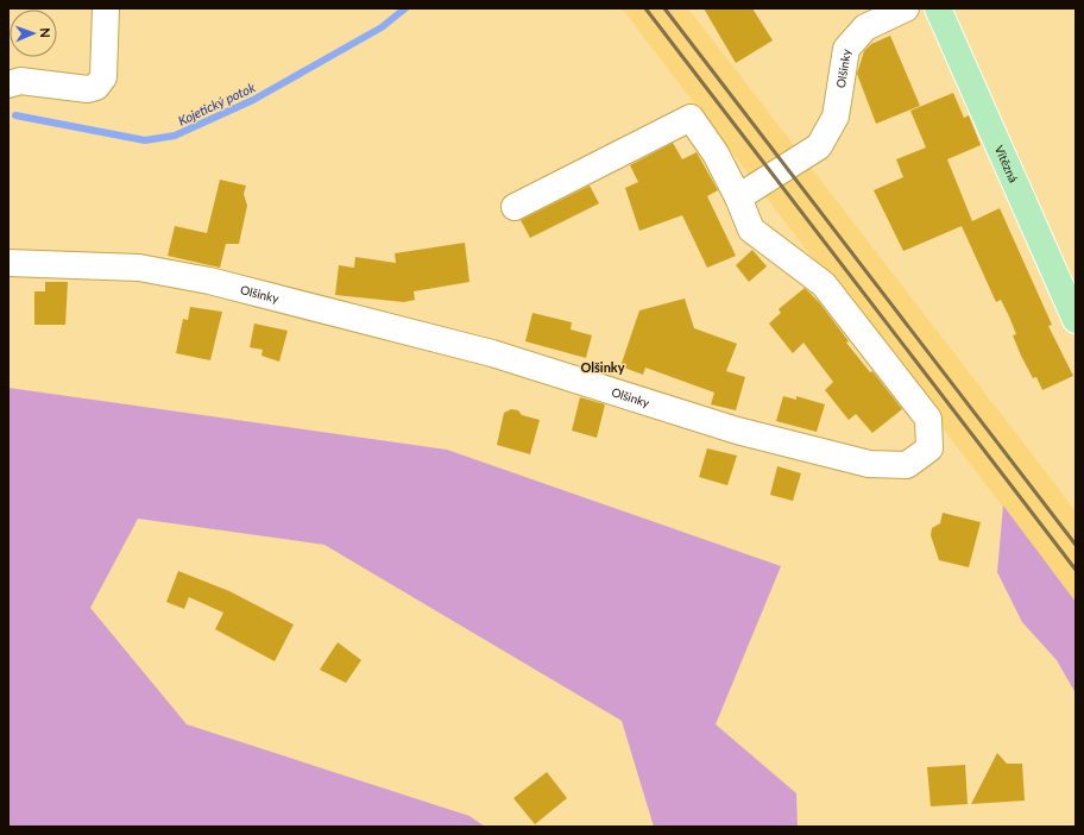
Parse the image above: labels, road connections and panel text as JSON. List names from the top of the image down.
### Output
{
  "streets": {
    "main road": ["Vítězná"],
    "street": ["Olšinky"]
  },
  "districts": ["Olšinky"],
  "water": ["Kojetický potok"],
  "north": "right"
}
